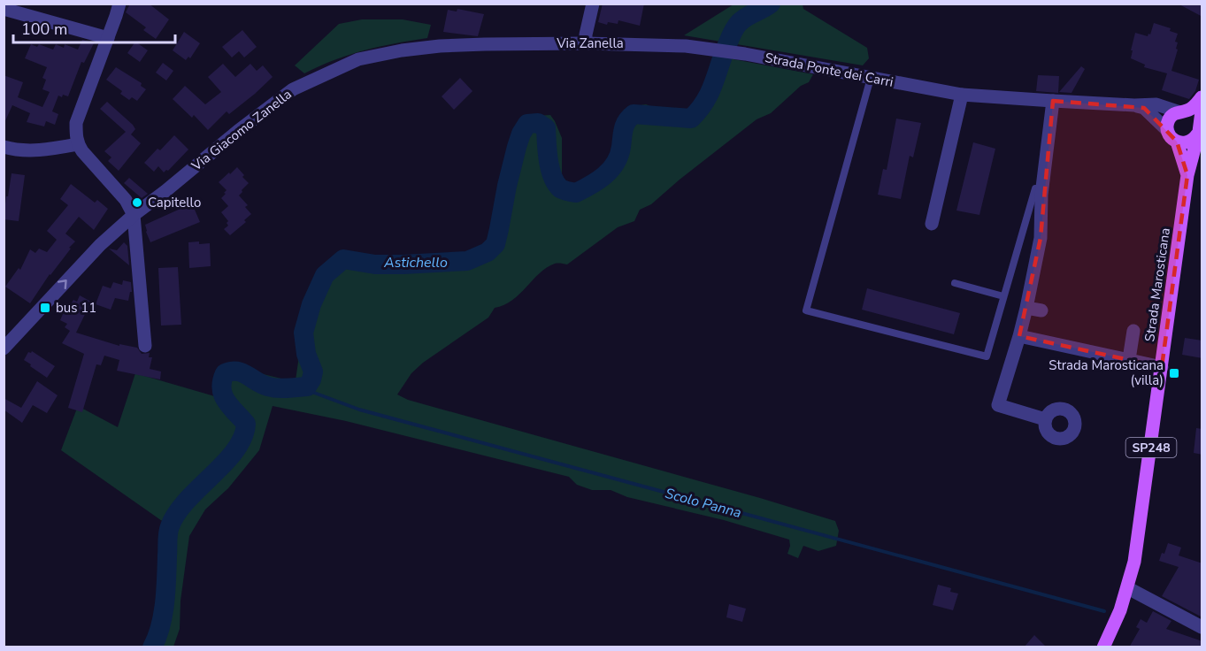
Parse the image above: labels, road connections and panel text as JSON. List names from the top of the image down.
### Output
{
  "streets": {
    "main road": ["Strada Marosticana", "SP248"],
    "street": ["Via Zanella", "Strada Ponte dei Carri", "Via Giacomo Zanella"]
  },
  "crossings": [
    ["Via Zanella", "Strada Ponte dei Carri"],
    ["Via Zanella", "Via Giacomo Zanella"],
    ["Strada Ponte dei Carri", "Strada Marosticana"]
  ],
  "water": ["Astichello", "Scolo Panna"],
  "places": {
    "other": ["Capitello"],
    "transit": ["bus 11", "Strada Marosticana (villa)"]
  },
  "scale_bar": "100 m"
}
